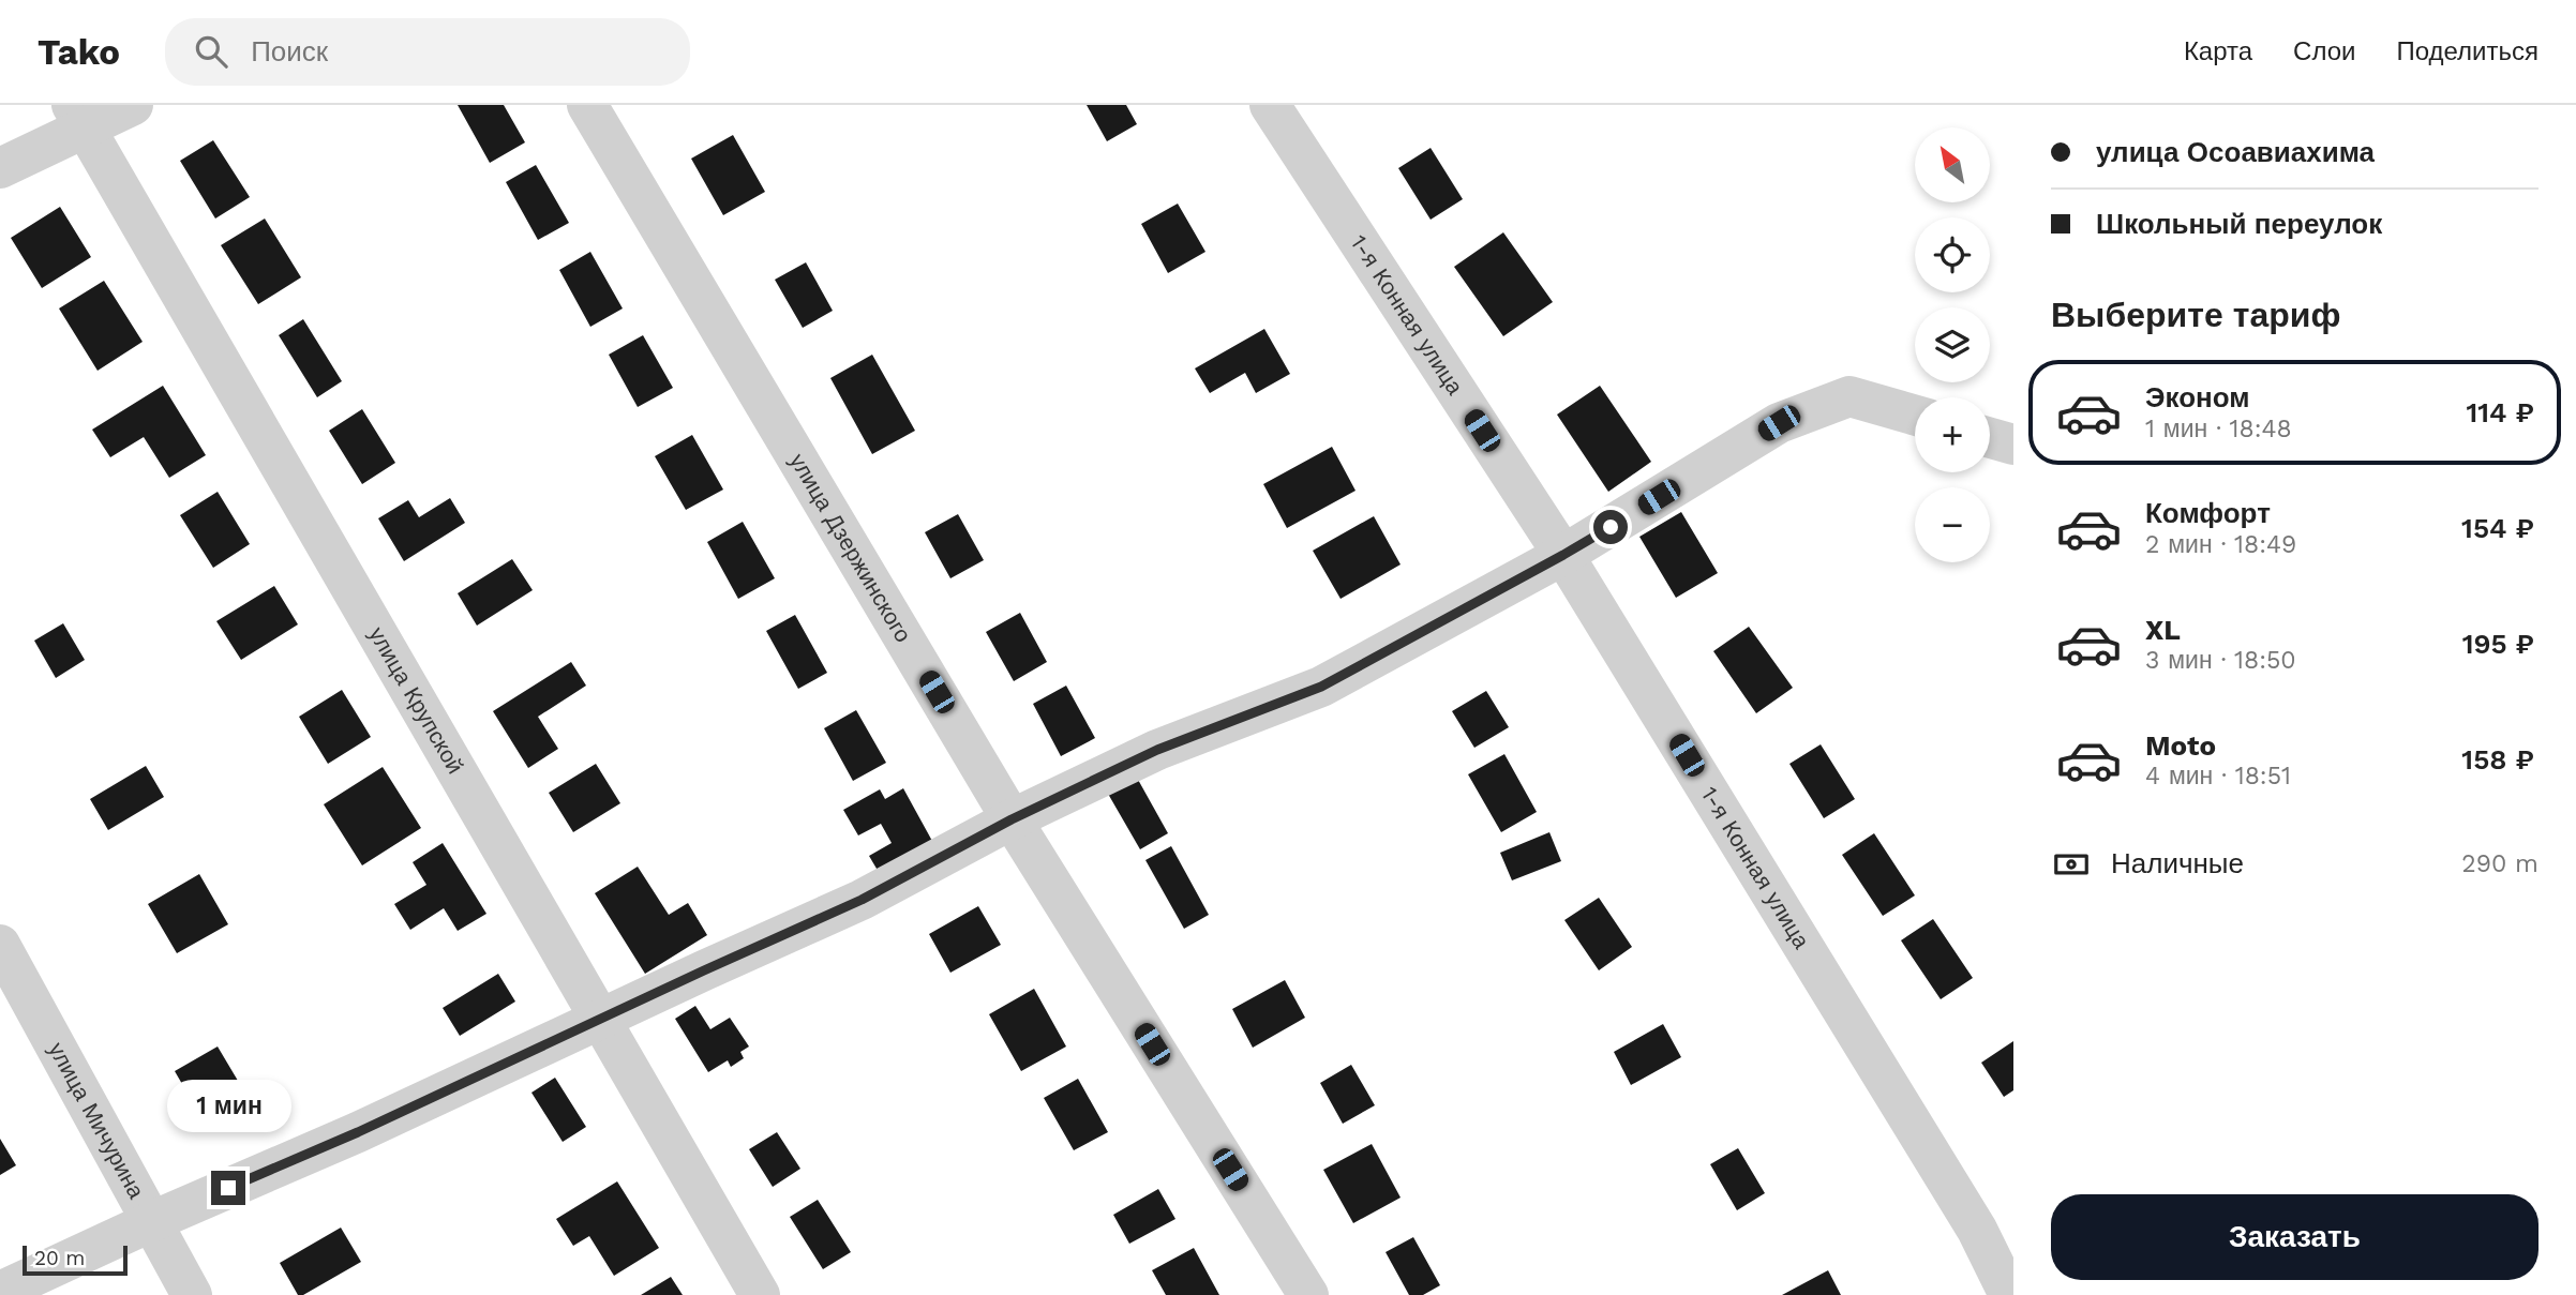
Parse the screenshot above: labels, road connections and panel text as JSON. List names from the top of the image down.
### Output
{
  "streets": {
    "street": [
      "1-я Конная улица",
      "улица Дзержинского",
      "улица Крупской",
      "улица Мичурина"
    ]
  },
  "scale_bar": "20 m",
  "north": "top left",
  "page": {
    "header": "Tako",
    "search": "Поиск",
    "nav": ["Карта", "Слои", "Поделиться"],
    "banner": ["улица Осоавиахима", "Школьный переулок"],
    "map_buttons": ["+", "−"],
    "heading": "Выберите тариф",
    "list": [
      {
        "name": "Эконом",
        "note": "1 мин · 18:48",
        "value": "114 ₽"
      },
      {
        "name": "Комфорт",
        "note": "2 мин · 18:49",
        "value": "154 ₽"
      },
      {
        "name": "XL",
        "note": "3 мин · 18:50",
        "value": "195 ₽"
      },
      {
        "name": "Moto",
        "note": "4 мин · 18:51",
        "value": "158 ₽"
      }
    ],
    "pay": ["Наличные", "290 m"],
    "bubble": "1 мин",
    "buttons": "Заказать",
    "scale": "20 m"
  }
}
